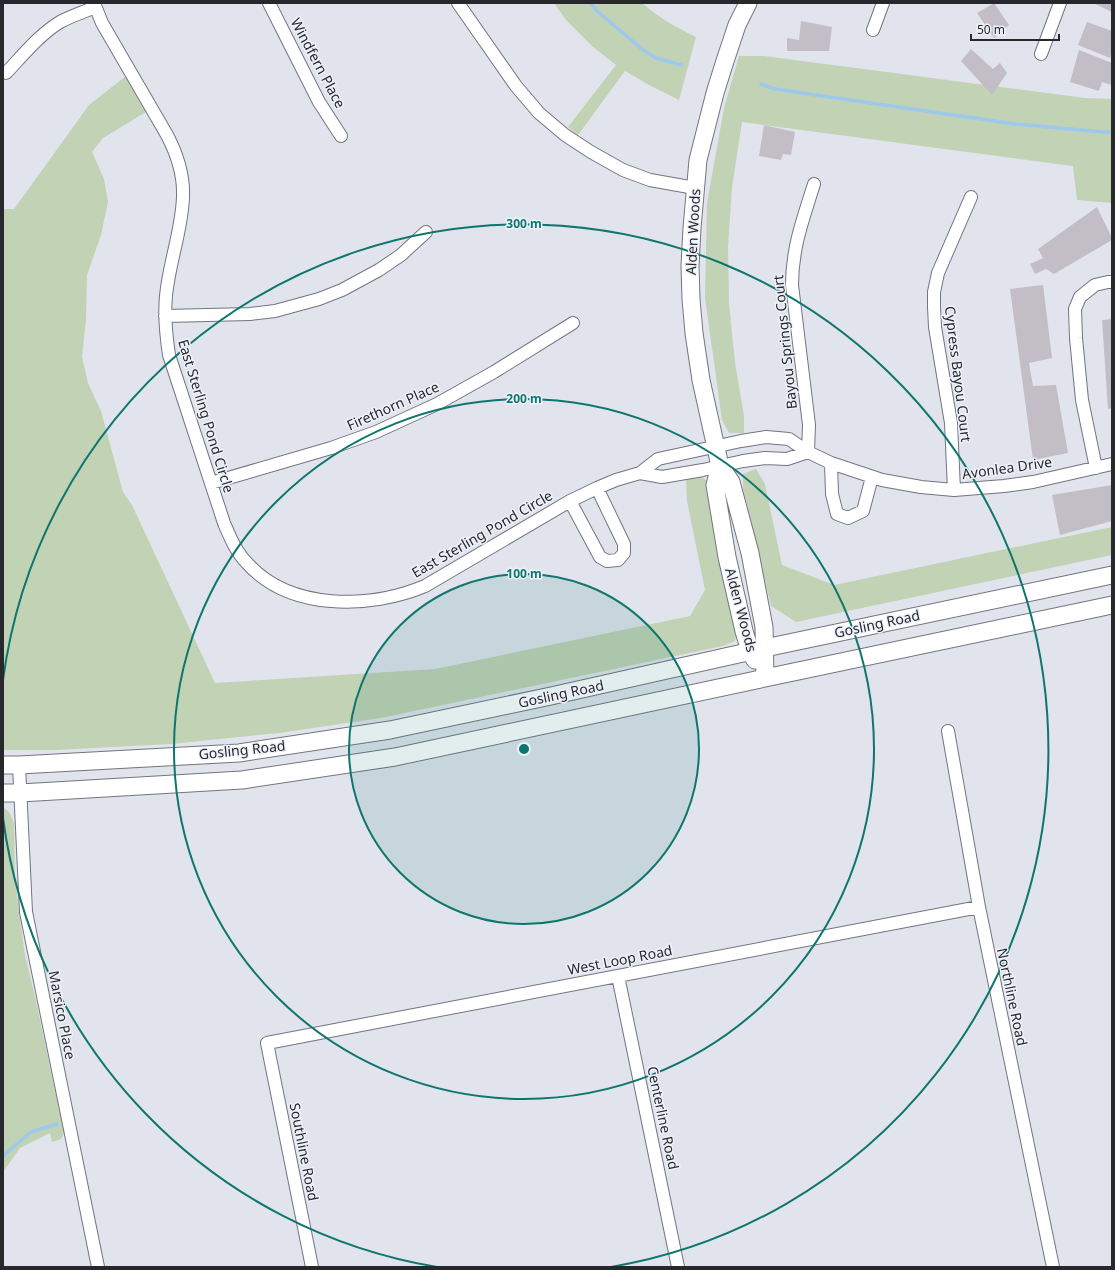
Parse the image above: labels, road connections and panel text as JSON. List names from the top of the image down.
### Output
{
  "streets": {
    "main road": ["Alden Woods", "Gosling Road"],
    "street": [
      "Windfern Place",
      "Bayou Springs Court",
      "Cypress Bayou Court",
      "Firethorn Place",
      "East Sterling Pond Circle",
      "Avonlea Drive",
      "West Loop Road",
      "Northline Road",
      "Marsico Place",
      "Centerline Road",
      "Southline Road"
    ]
  },
  "crossings": [
    ["Alden Woods", "East Sterling Pond Circle"],
    ["Alden Woods", "Avonlea Drive"],
    ["Alden Woods", "Gosling Road"],
    ["Bayou Springs Court", "Avonlea Drive"],
    ["Cypress Bayou Court", "Avonlea Drive"],
    ["Firethorn Place", "East Sterling Pond Circle"],
    ["East Sterling Pond Circle", "Avonlea Drive"],
    ["Gosling Road", "Marsico Place"],
    ["West Loop Road", "Northline Road"],
    ["West Loop Road", "Centerline Road"],
    ["West Loop Road", "Southline Road"]
  ],
  "scale_bar": "50 m",
  "rings": ["300 m", "200 m", "100 m"]
}
